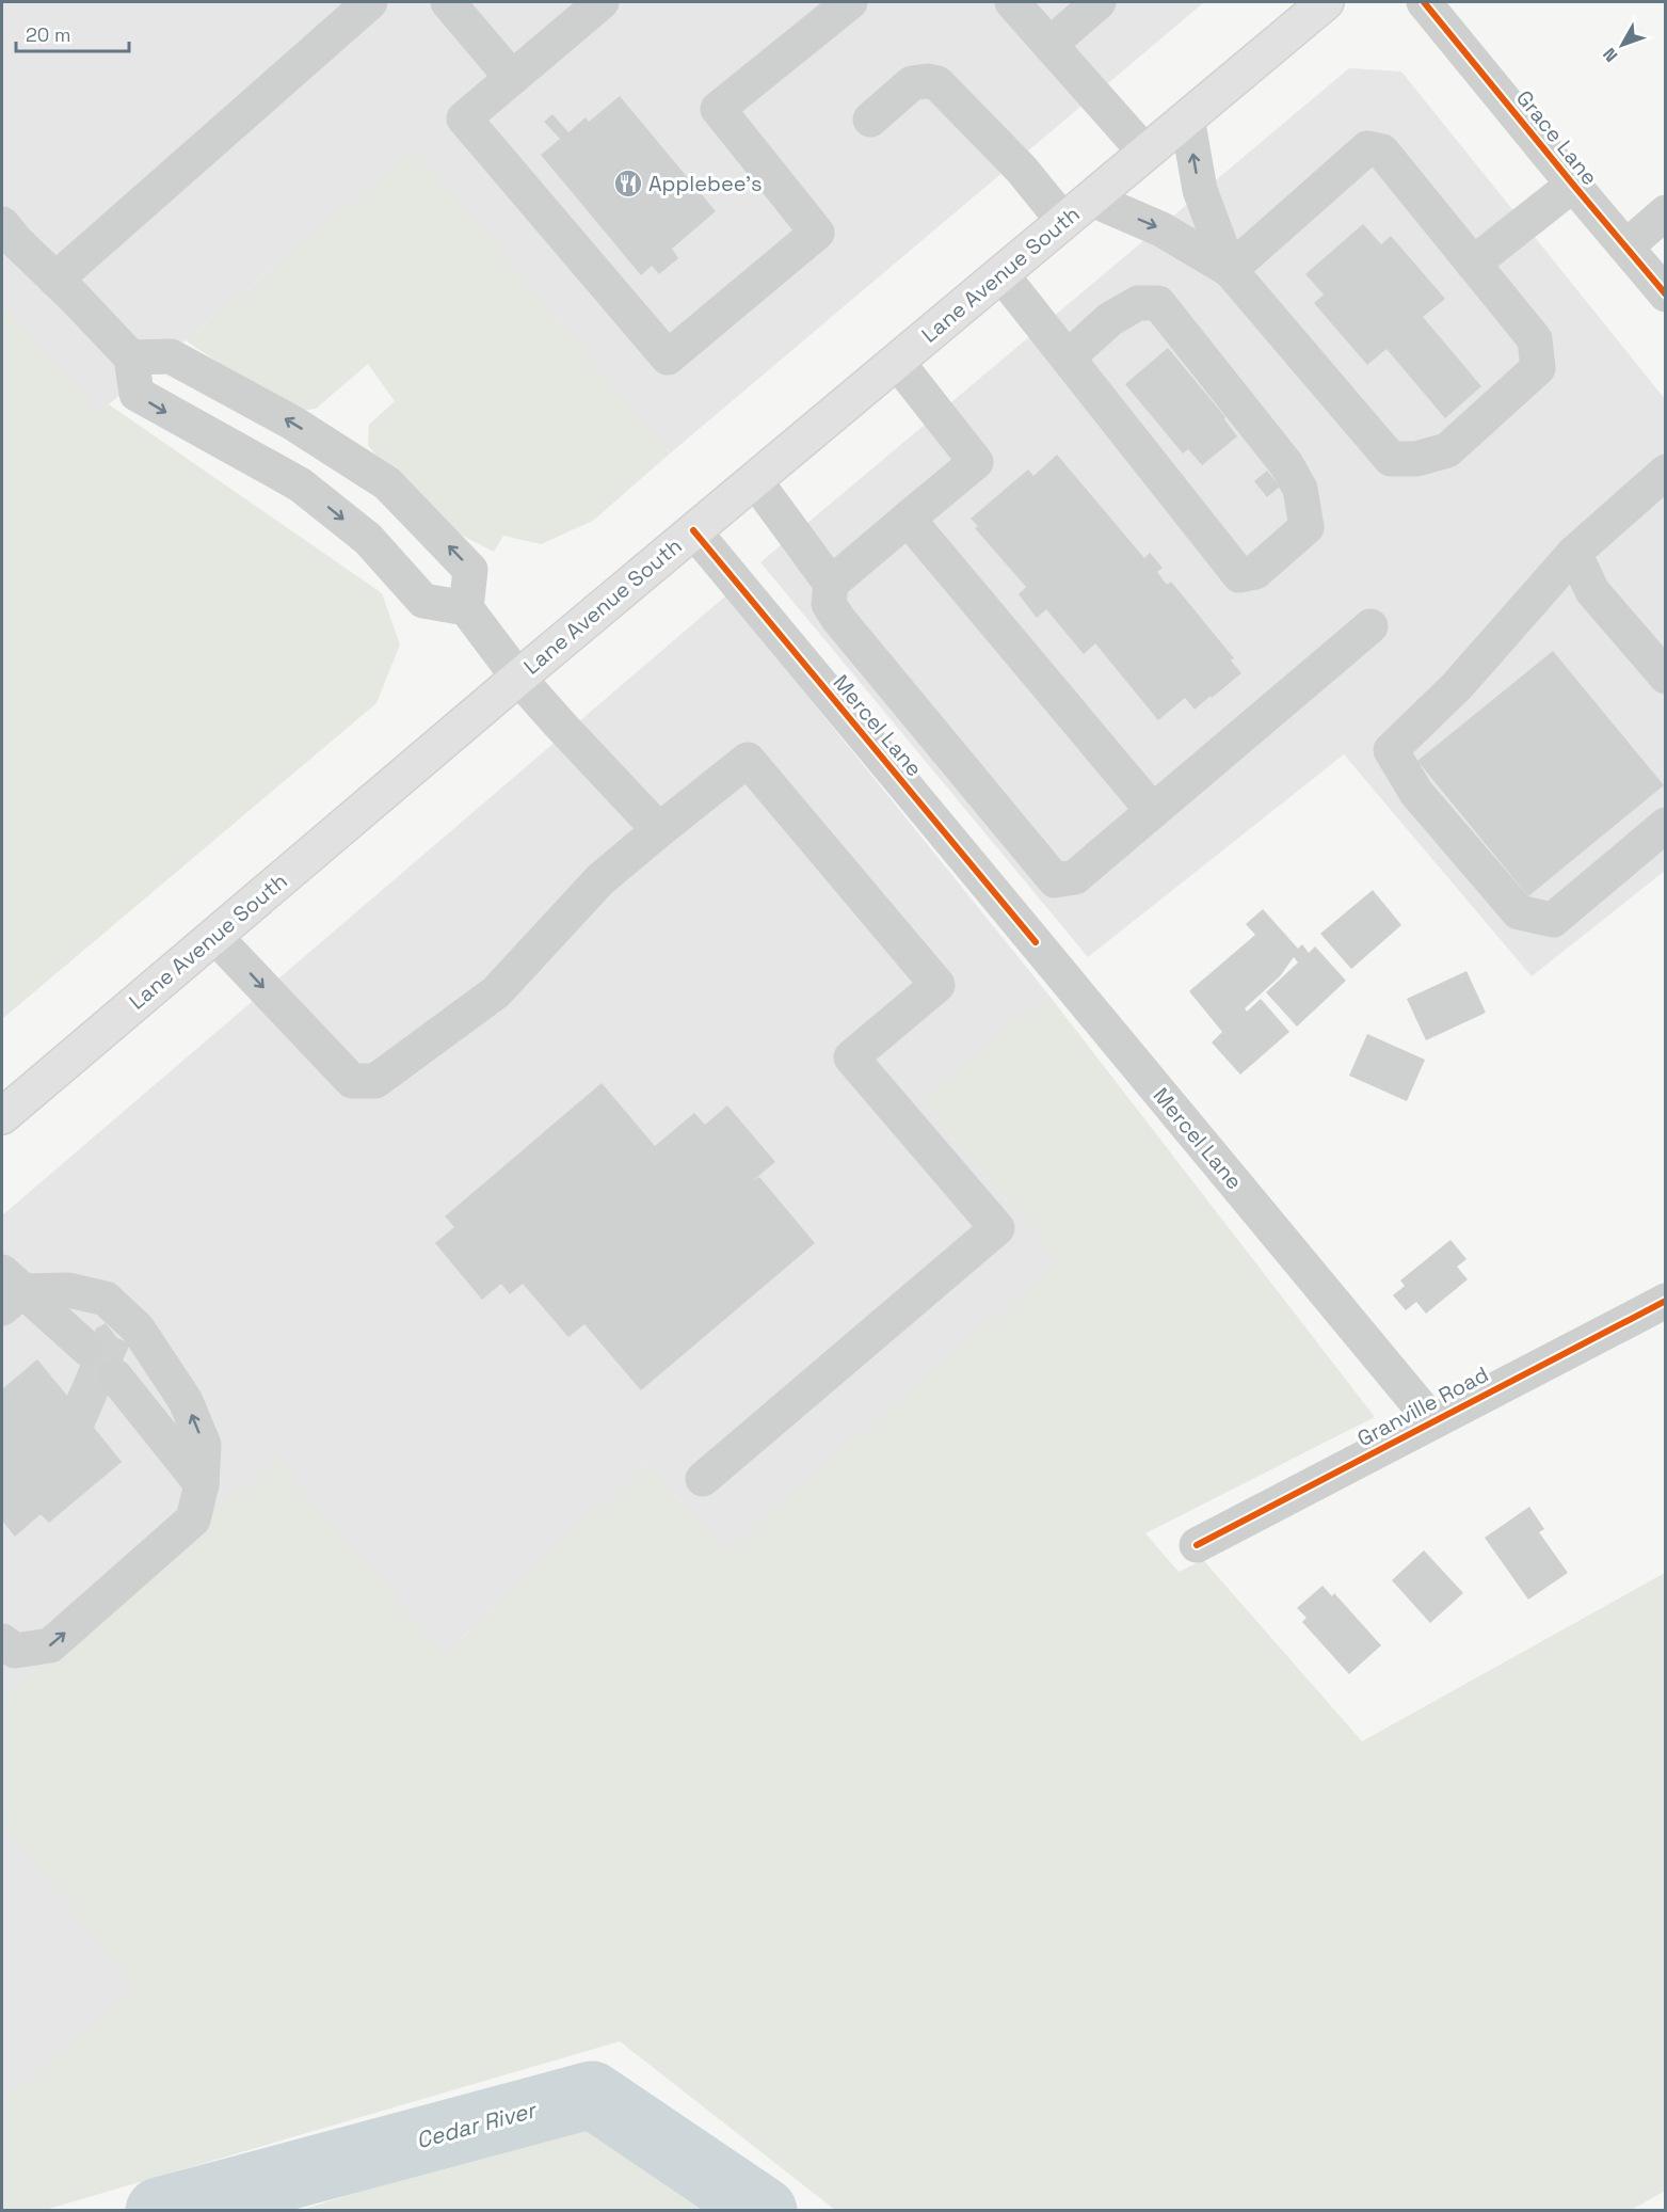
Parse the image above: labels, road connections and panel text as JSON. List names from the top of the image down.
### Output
{
  "streets": {
    "main road": ["Lane Avenue South"],
    "street": ["Grace Lane", "Mercel Lane", "Granville Road"]
  },
  "crossings": [
    ["Lane Avenue South", "Mercel Lane"],
    ["Mercel Lane", "Granville Road"]
  ],
  "water": ["Cedar River"],
  "places": {
    "restaurant": ["Applebee's"]
  },
  "scale_bar": "20 m",
  "north": "bottom left"
}
